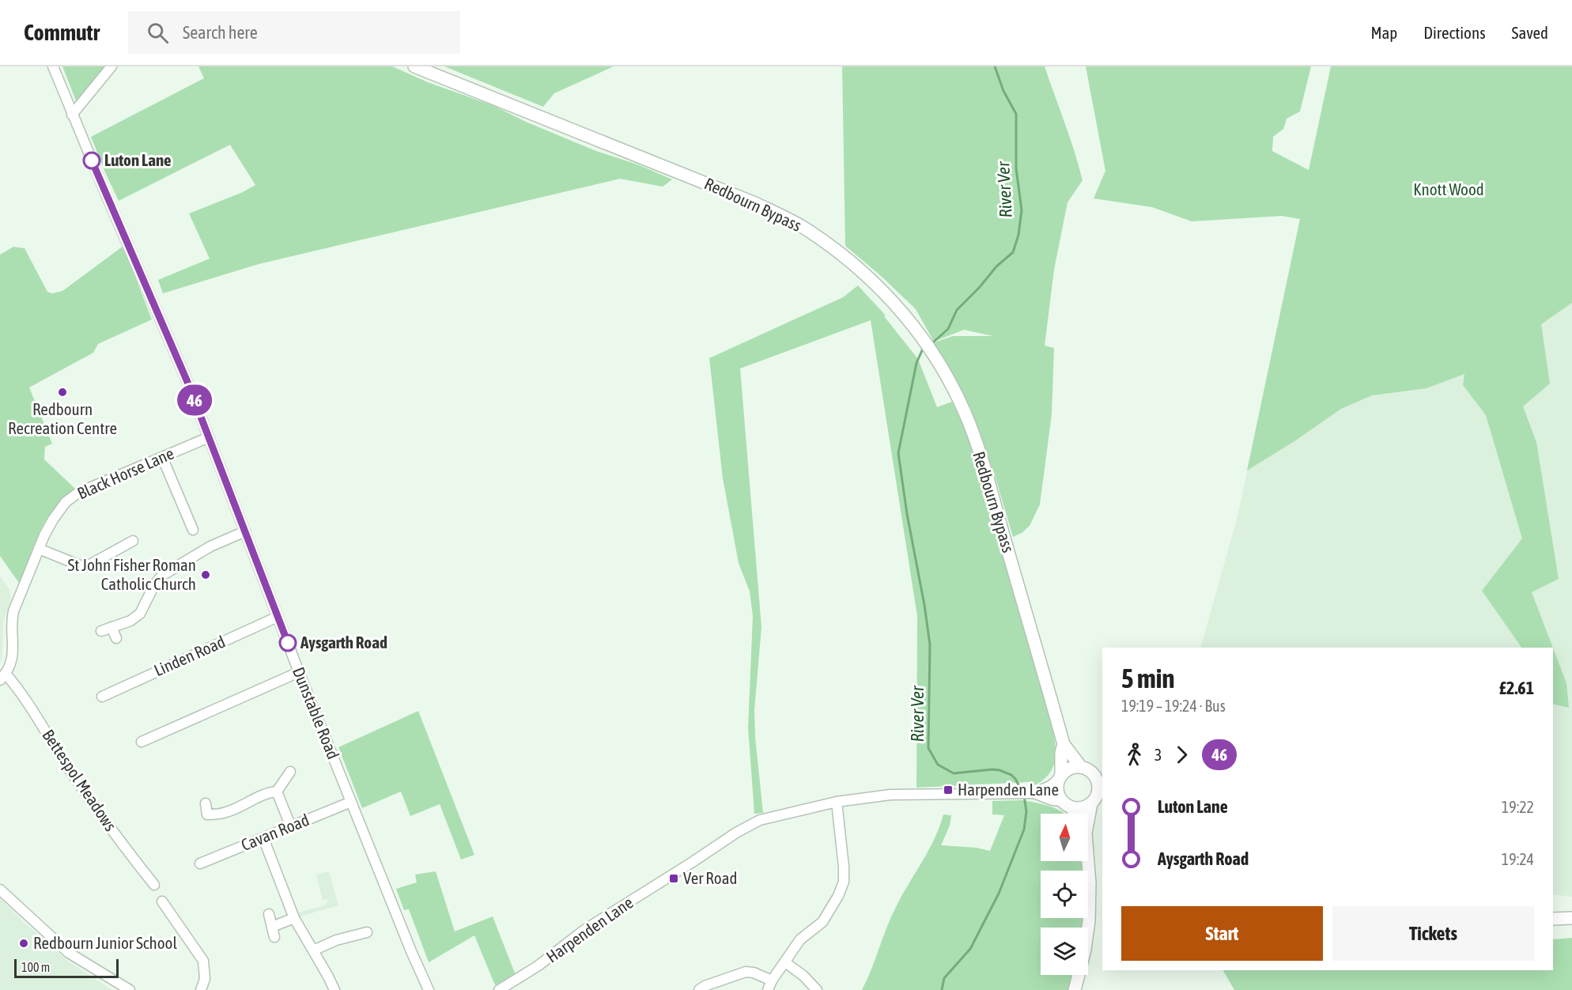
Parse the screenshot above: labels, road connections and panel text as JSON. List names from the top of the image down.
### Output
{
  "streets": {
    "main road": ["Redbourn Bypass"],
    "street": [
      "Black Horse Lane",
      "Linden Road",
      "Dunstable Road",
      "Bettespol Meadows",
      "Cavan Road",
      "Harpenden Lane"
    ]
  },
  "crossings": [
    ["Redbourn Bypass", "Harpenden Lane"],
    ["Black Horse Lane", "Dunstable Road"],
    ["Black Horse Lane", "Bettespol Meadows"],
    ["Linden Road", "Dunstable Road"],
    ["Dunstable Road", "Cavan Road"]
  ],
  "water": ["River Ver"],
  "parks": ["Knott Wood"],
  "places": {
    "other": [
      "Luton Lane",
      "Redbourn Recreation Centre",
      "St John Fisher Roman Catholic Church",
      "Aysgarth Road",
      "Redbourn Junior School"
    ],
    "transit": ["Harpenden Lane", "Ver Road"]
  },
  "lines": ["bus line 46"],
  "scale_bar": "100 m",
  "north": "top",
  "page": {
    "header": "Commutr",
    "search": "Search here",
    "nav": ["Map", "Directions", "Saved"],
    "on_map": "46",
    "heading": ["5 min", "19:19 – 19:24 · Bus", "£2.61"],
    "legs": ["3", "46"],
    "list": [
      {
        "name": "Luton Lane",
        "value": "19:22"
      },
      {
        "name": "Aysgarth Road",
        "value": "19:24"
      }
    ],
    "buttons": ["Start", "Tickets"],
    "scale": "100 m"
  }
}
